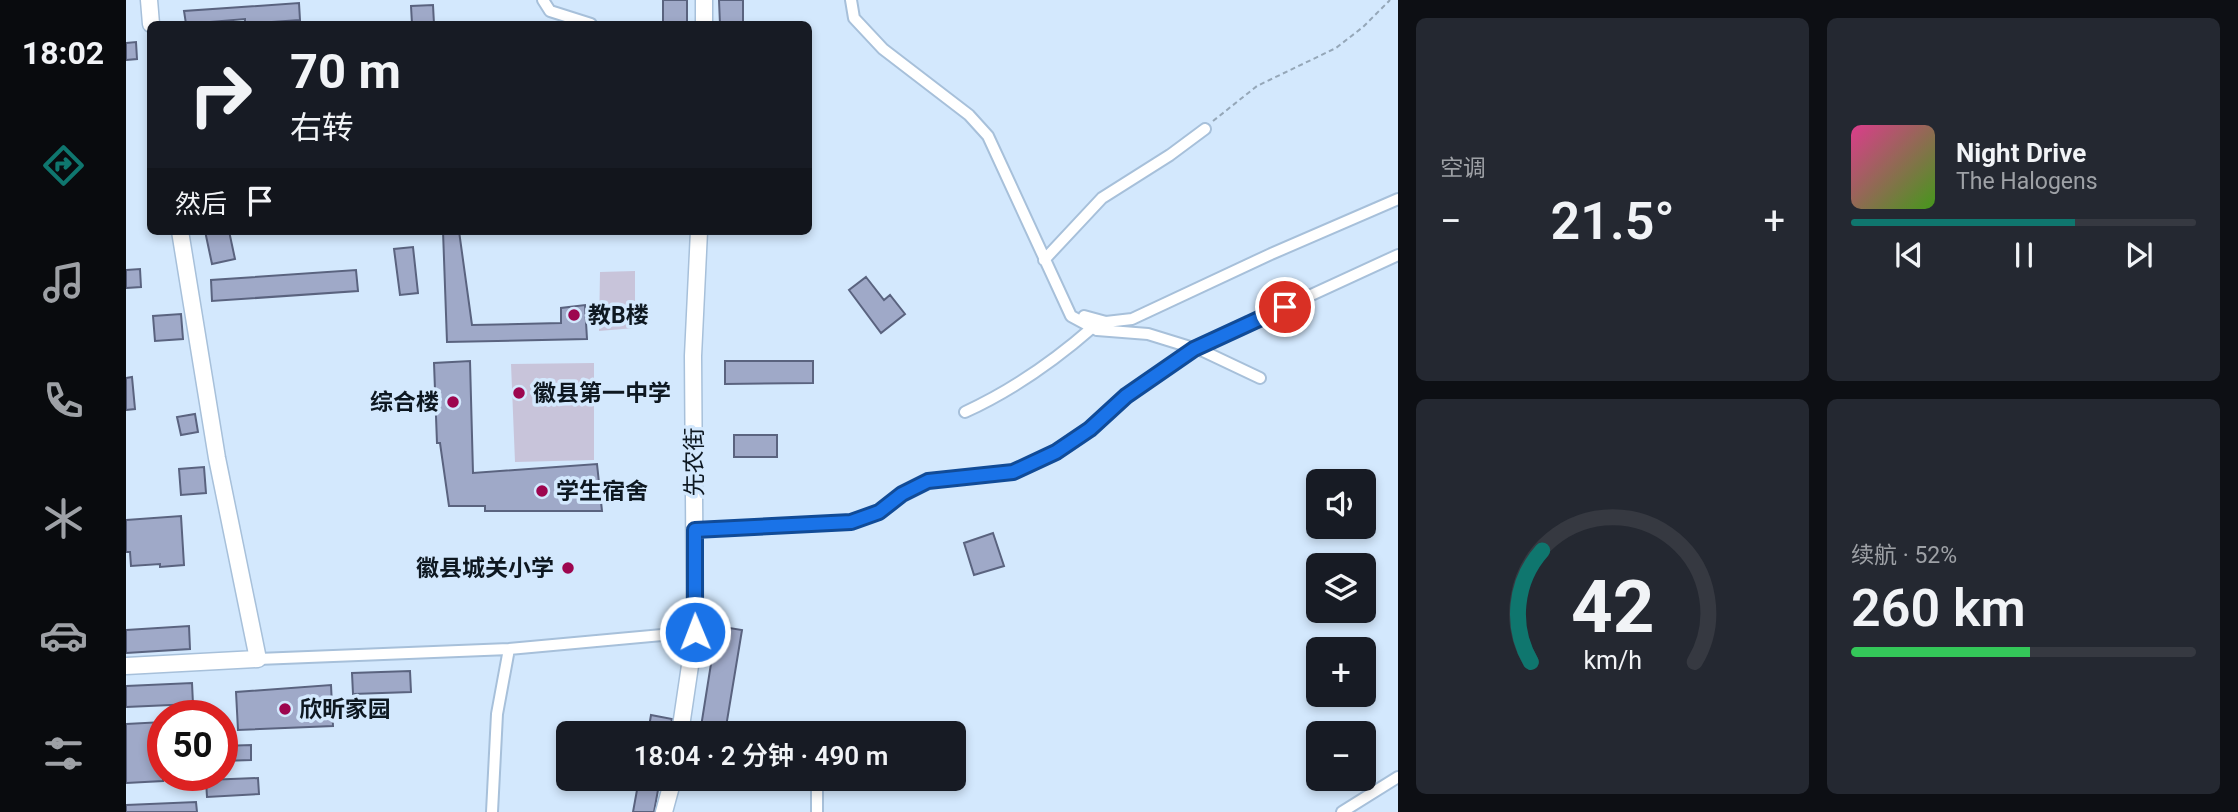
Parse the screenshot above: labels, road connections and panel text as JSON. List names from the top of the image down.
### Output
{
  "streets": {
    "street": ["先农街"]
  },
  "places": [
    "教B楼",
    "徽县第一中学",
    "综合楼",
    "学生宿舍",
    "徽县城关小学",
    "欣昕家园"
  ],
  "page": {
    "tabs": "18:02",
    "tile": [
      "空调",
      ["续航 · 52%", "260 km"]
    ],
    "turn": ["70 m", "右转"],
    "song": ["Night Drive", "The Halogens"],
    "then": "然后",
    "heat": ["−", "21.5°", "+"],
    "map_buttons": ["+", "−"],
    "limit": "50",
    "trip": "18:04 · 2 分钟 · 490 m",
    "gauge": ["42", "km/h"]
  }
}
